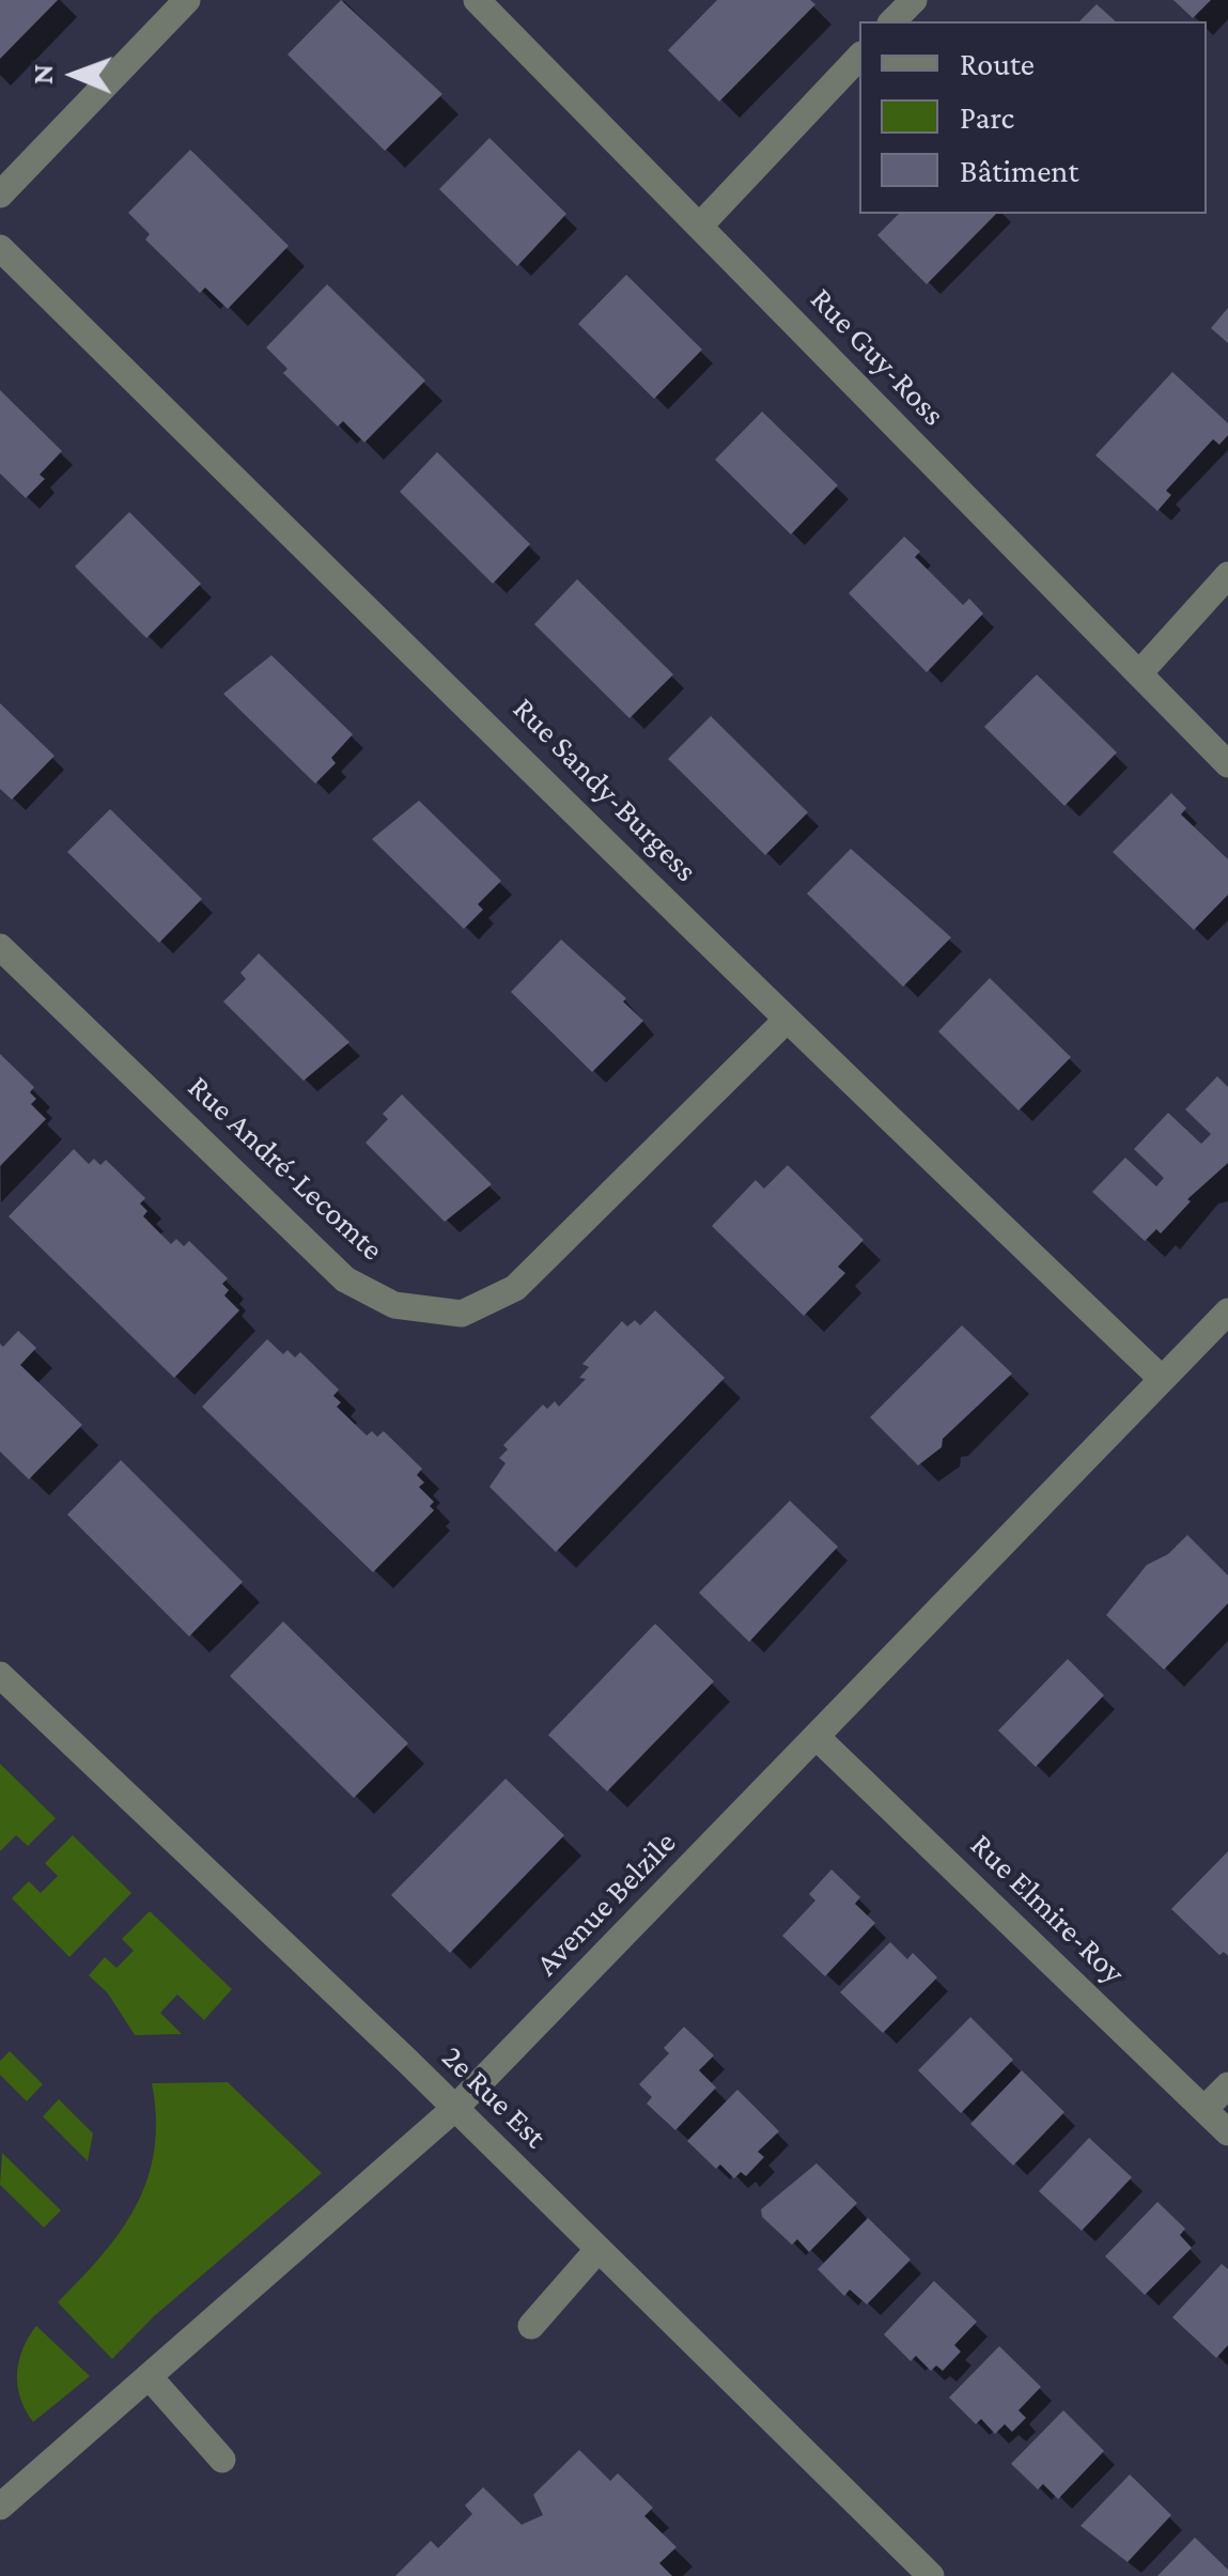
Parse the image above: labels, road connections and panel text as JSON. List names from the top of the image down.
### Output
{
  "streets": {
    "street": [
      "Rue Guy-Ross",
      "Rue Sandy-Burgess",
      "Rue André-Lecomte",
      "Avenue Belzile",
      "Rue Elmire-Roy",
      "2e Rue Est"
    ]
  },
  "crossings": [
    ["Rue Sandy-Burgess", "Rue André-Lecomte"],
    ["Rue Sandy-Burgess", "Avenue Belzile"],
    ["Avenue Belzile", "Rue Elmire-Roy"],
    ["Avenue Belzile", "2e Rue Est"]
  ],
  "legend": ["Route", "Parc", "Bâtiment"],
  "north": "left"
}
